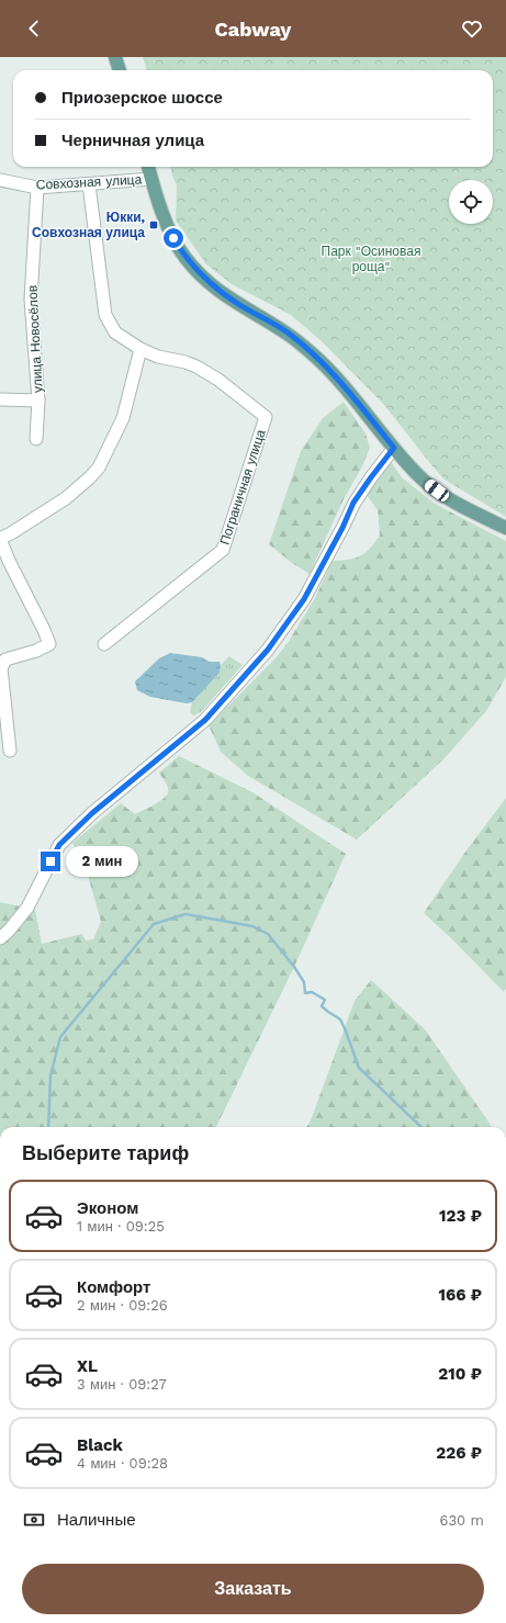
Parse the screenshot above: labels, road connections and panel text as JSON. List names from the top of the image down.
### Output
{
  "streets": {
    "street": ["Совхозная улица", "улица Новосёлов", "Пограничная улица"]
  },
  "crossings": [
    ["Совхозная улица", "улица Новосёлов"],
    ["Совхозная улица", "Пограничная улица"]
  ],
  "parks": ["Парк \"Осиновая роща\""],
  "places": {
    "transit": ["Юкки, Совхозная улица"]
  },
  "page": {
    "header": "Cabway",
    "banner": ["Приозерское шоссе", "Черничная улица"],
    "bubble": "2 мин",
    "heading": "Выберите тариф",
    "list": [
      {
        "name": "Эконом",
        "note": "1 мин · 09:25",
        "value": "123 ₽"
      },
      {
        "name": "Комфорт",
        "note": "2 мин · 09:26",
        "value": "166 ₽"
      },
      {
        "name": "XL",
        "note": "3 мин · 09:27",
        "value": "210 ₽"
      },
      {
        "name": "Black",
        "note": "4 мин · 09:28",
        "value": "226 ₽"
      }
    ],
    "pay": ["Наличные", "630 m"],
    "buttons": "Заказать"
  }
}
